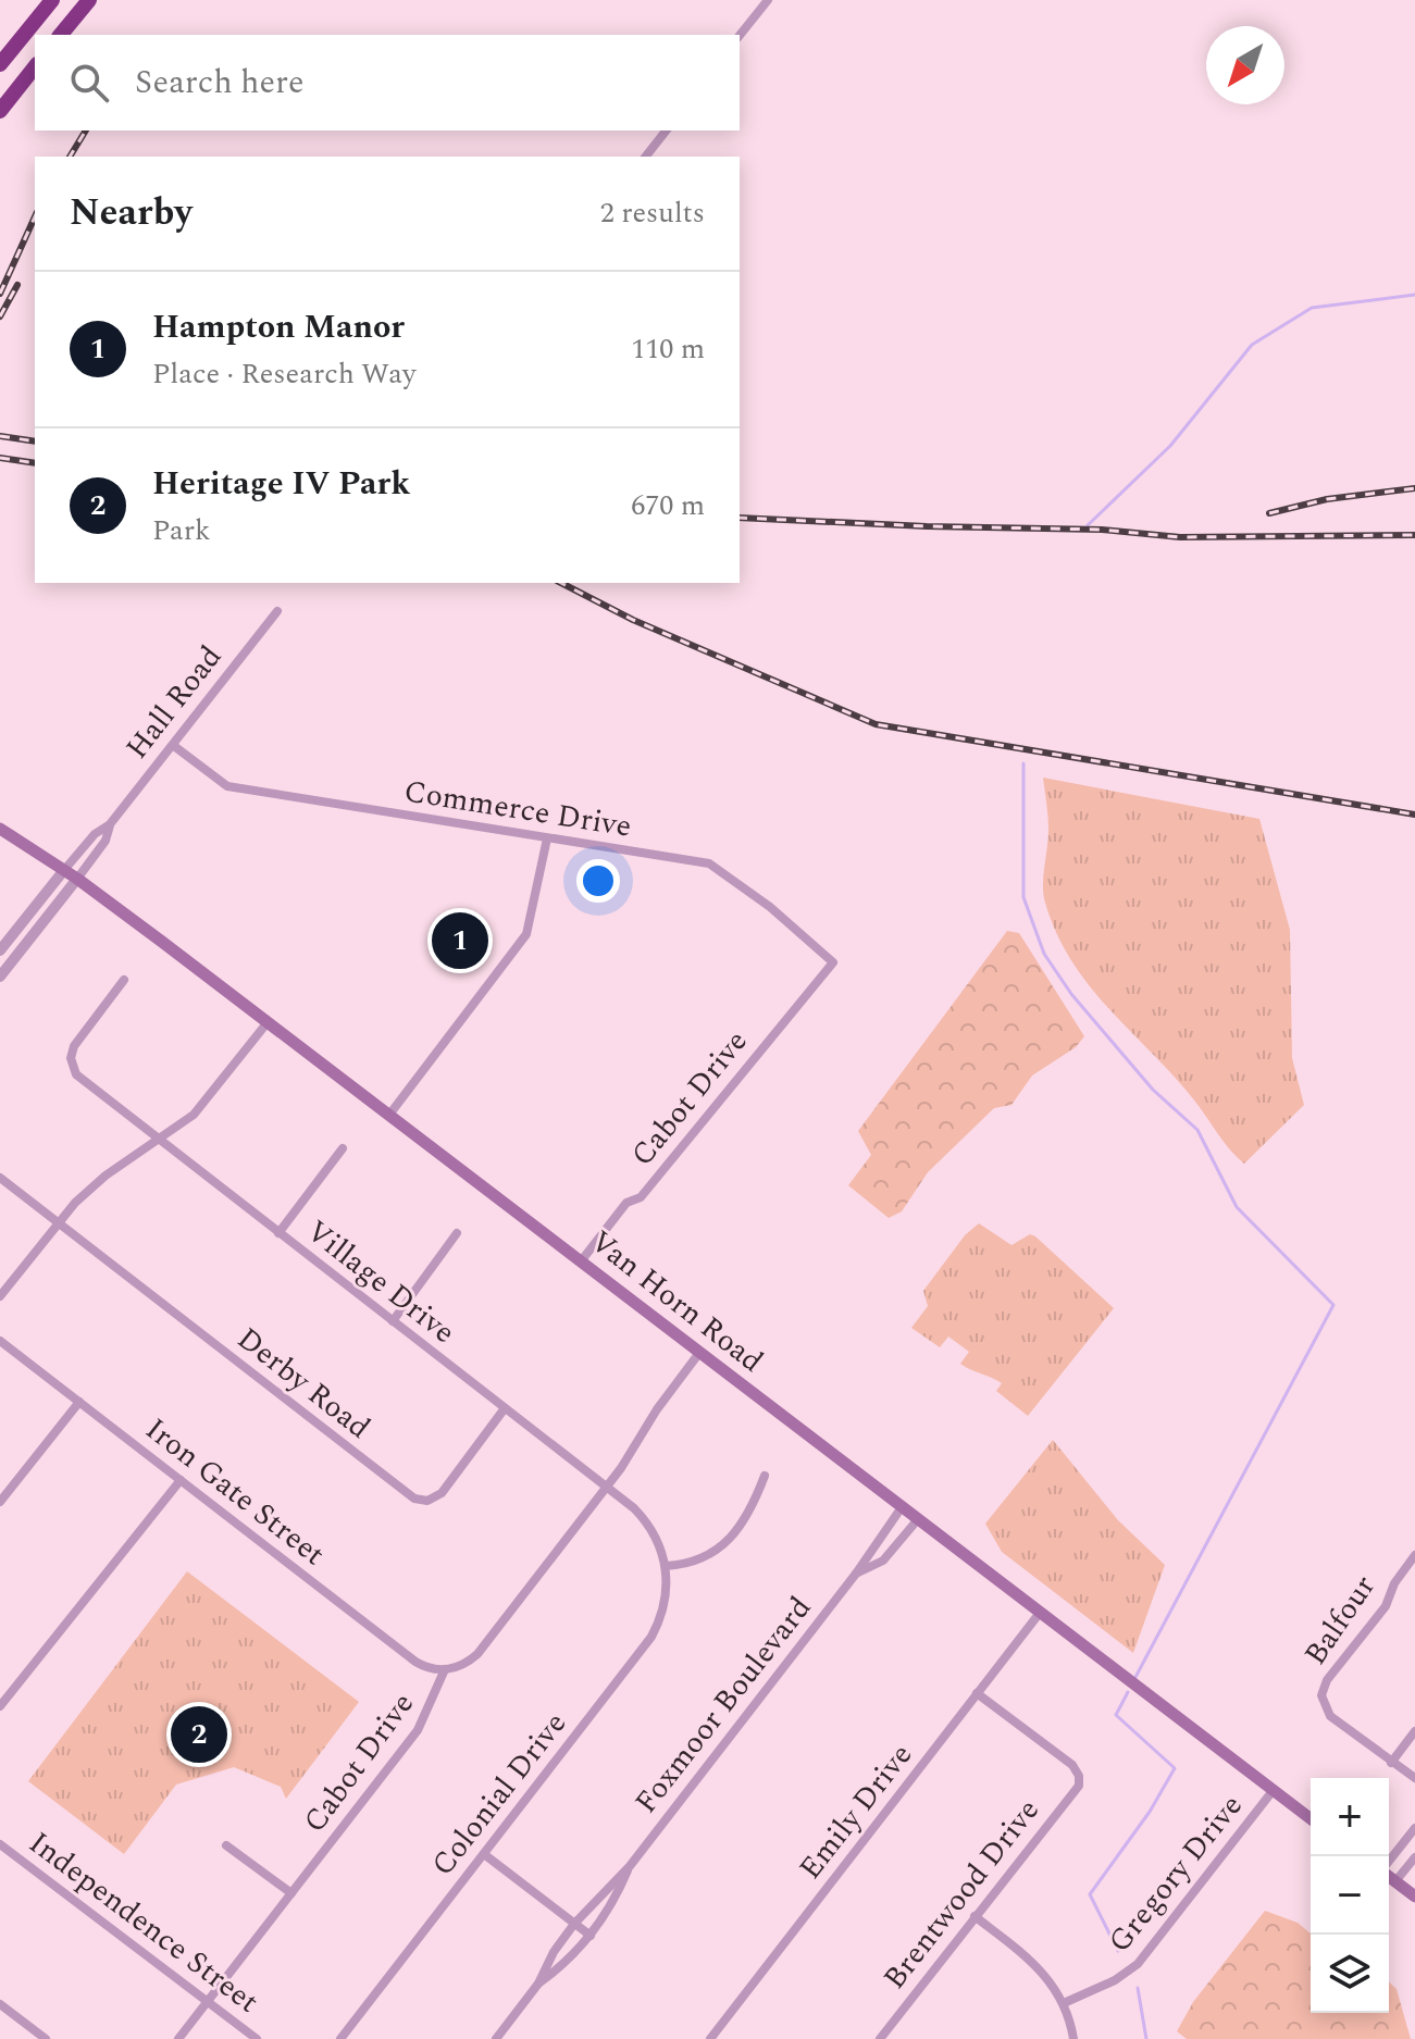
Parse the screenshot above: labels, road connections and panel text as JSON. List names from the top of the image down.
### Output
{
  "streets": {
    "main road": ["Van Horn Road"],
    "street": [
      "Hall Road",
      "Commerce Drive",
      "Cabot Drive",
      "Village Drive",
      "Derby Road",
      "Iron Gate Street",
      "Balfour",
      "Foxmoor Boulevard",
      "Colonial Drive",
      "Emily Drive",
      "Gregory Drive",
      "Brentwood Drive",
      "Independence Street"
    ]
  },
  "crossings": [
    ["Hall Road", "Commerce Drive"],
    ["Hall Road", "Van Horn Road"],
    ["Commerce Drive", "Cabot Drive"],
    ["Cabot Drive", "Village Drive"],
    ["Cabot Drive", "Van Horn Road"],
    ["Cabot Drive", "Iron Gate Street"],
    ["Cabot Drive", "Independence Street"],
    ["Village Drive", "Derby Road"],
    ["Village Drive", "Colonial Drive"],
    ["Van Horn Road", "Foxmoor Boulevard"],
    ["Van Horn Road", "Emily Drive"],
    ["Van Horn Road", "Gregory Drive"],
    ["Emily Drive", "Brentwood Drive"]
  ],
  "north": "bottom left",
  "page": {
    "search": "Search here",
    "heading": ["Nearby", "2 results"],
    "list": [
      {
        "mark": "1",
        "name": "Hampton Manor",
        "note": "Place · Research Way",
        "value": "110 m"
      },
      {
        "mark": "2",
        "name": "Heritage IV Park",
        "note": "Park",
        "value": "670 m"
      }
    ],
    "pins": ["1", "2"],
    "map_buttons": ["+", "−"]
  }
}
